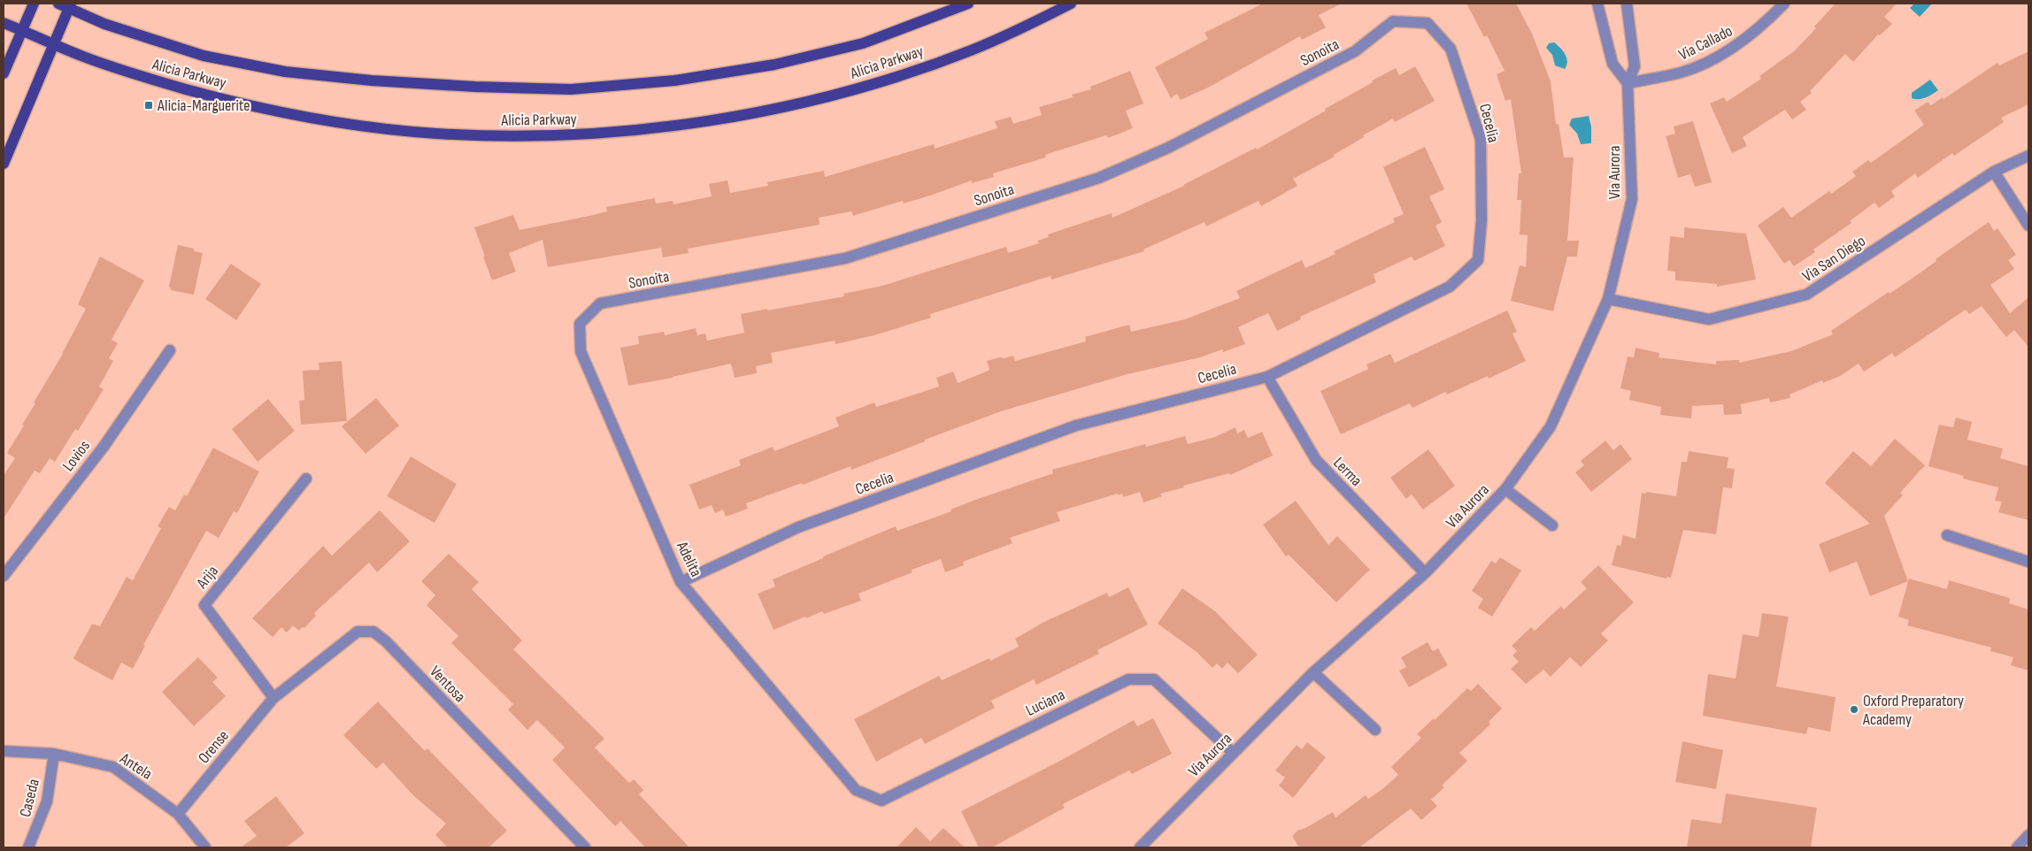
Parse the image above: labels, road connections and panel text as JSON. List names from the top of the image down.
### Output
{
  "streets": {
    "main road": ["Alicia Parkway"],
    "street": [
      "Via Callado",
      "Sonoita",
      "Cecelia",
      "Via Aurora",
      "Via San Diego",
      "Lovios",
      "Lerma",
      "Adelita",
      "Arija",
      "Ventosa",
      "Luciana",
      "Orense",
      "Antela",
      "Caseda"
    ]
  },
  "crossings": [
    ["Via Callado", "Via Aurora"],
    ["Sonoita", "Cecelia"],
    ["Sonoita", "Adelita"],
    ["Cecelia", "Lerma"],
    ["Cecelia", "Adelita"],
    ["Via Aurora", "Via San Diego"],
    ["Via Aurora", "Lerma"],
    ["Via Aurora", "Luciana"],
    ["Adelita", "Luciana"],
    ["Arija", "Ventosa"],
    ["Arija", "Orense"],
    ["Ventosa", "Orense"],
    ["Orense", "Antela"],
    ["Antela", "Caseda"]
  ],
  "places": {
    "transit": ["Alicia-Marguerite"],
    "other": ["Oxford Preparatory Academy"]
  }
}
